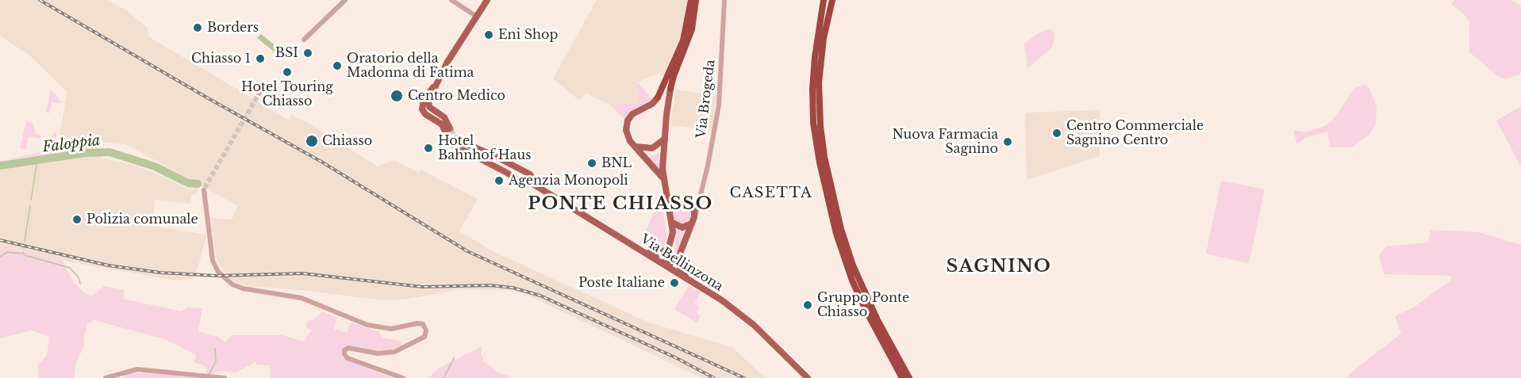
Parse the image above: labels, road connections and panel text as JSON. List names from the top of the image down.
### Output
{
  "streets": {
    "main road": ["Via Bellinzona"],
    "street": ["Via Brogeda"]
  },
  "districts": ["CASETTA", "PONTE CHIASSO", "SAGNINO"],
  "water": ["Faloppia"],
  "places": [
    "Borders",
    "Eni Shop",
    "BSI",
    "Chiasso 1",
    "Oratorio della Madonna di Fatima",
    "Hotel Touring Chiasso",
    "Centro Medico",
    "Centro Commerciale Sagnino Centro",
    "Chiasso",
    "Nuova Farmacia Sagnino",
    "Hotel Bahnhof Haus",
    "BNL",
    "Agenzia Monopoli",
    "Polizia comunale",
    "Poste Italiane",
    "Gruppo Ponte Chiasso"
  ]
}
